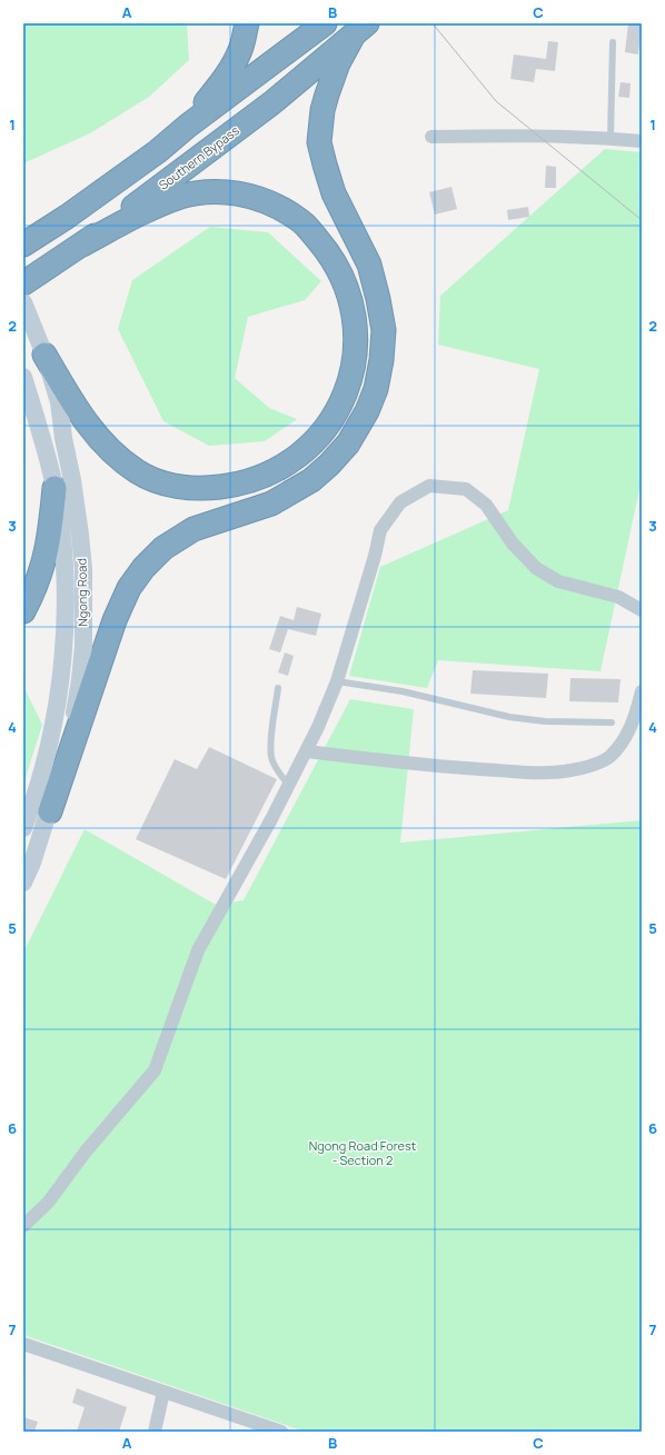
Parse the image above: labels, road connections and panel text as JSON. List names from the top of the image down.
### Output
{
  "streets": {
    "highway": ["Southern Bypass"],
    "main road": ["Ngong Road"]
  },
  "parks": ["Ngong Road Forest - Section 2"],
  "grid": {
    "columns": ["A", "B", "C"],
    "rows": [
      "1",
      "2",
      "3",
      "4",
      "5",
      "6",
      "7"
    ]
  }
}
